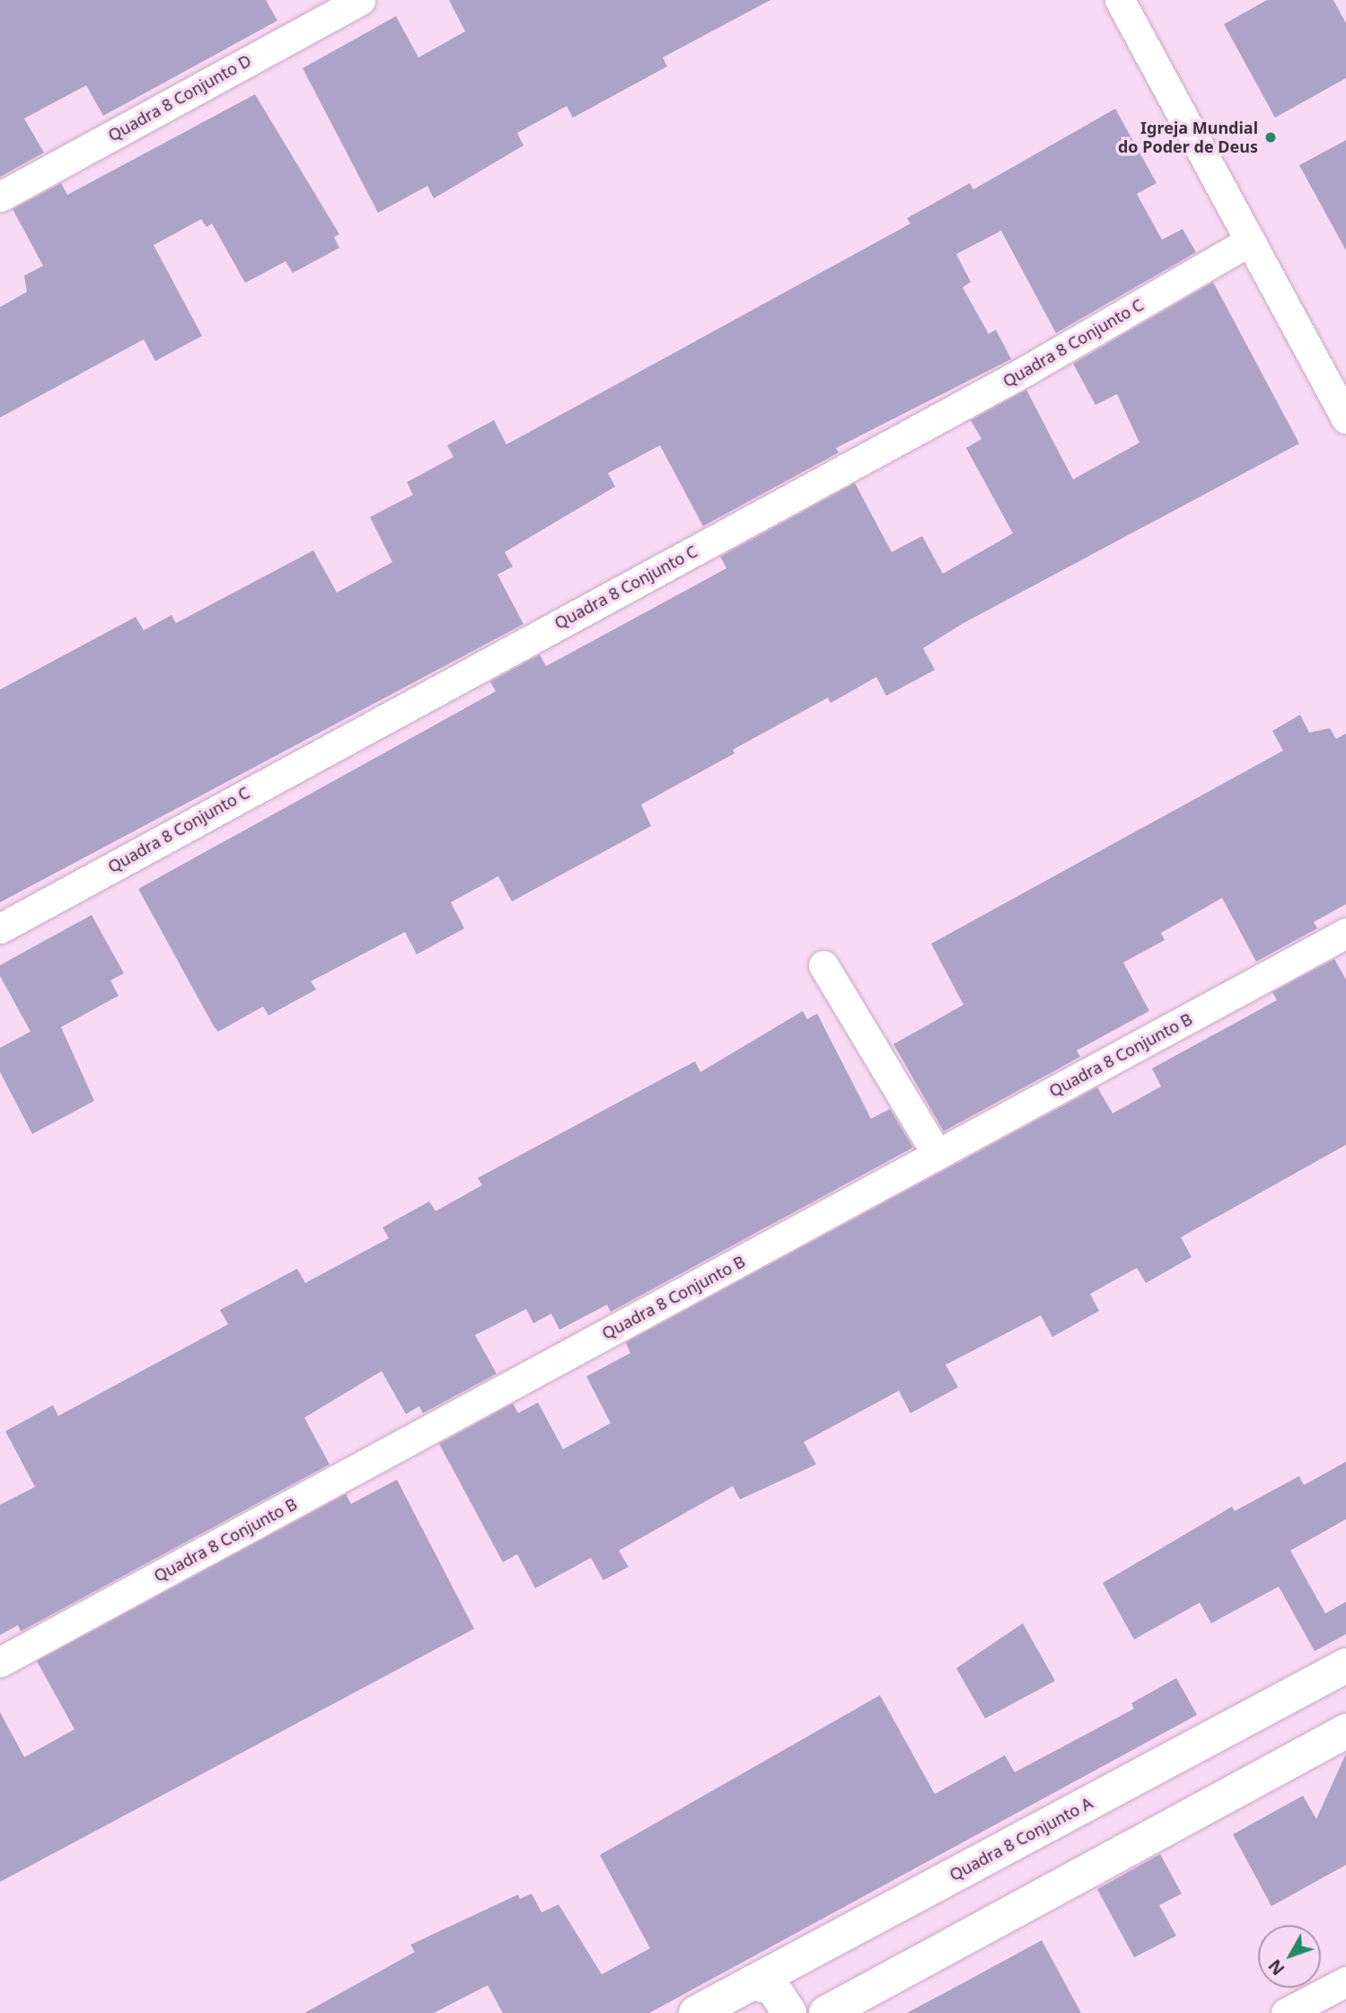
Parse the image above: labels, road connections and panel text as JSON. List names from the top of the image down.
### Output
{
  "streets": {
    "street": [
      "Quadra 8 Conjunto D",
      "Quadra 8 Conjunto C",
      "Quadra 8 Conjunto B",
      "Quadra 8 Conjunto A"
    ]
  },
  "places": ["Igreja Mundial do Poder de Deus"],
  "north": "bottom left"
}
